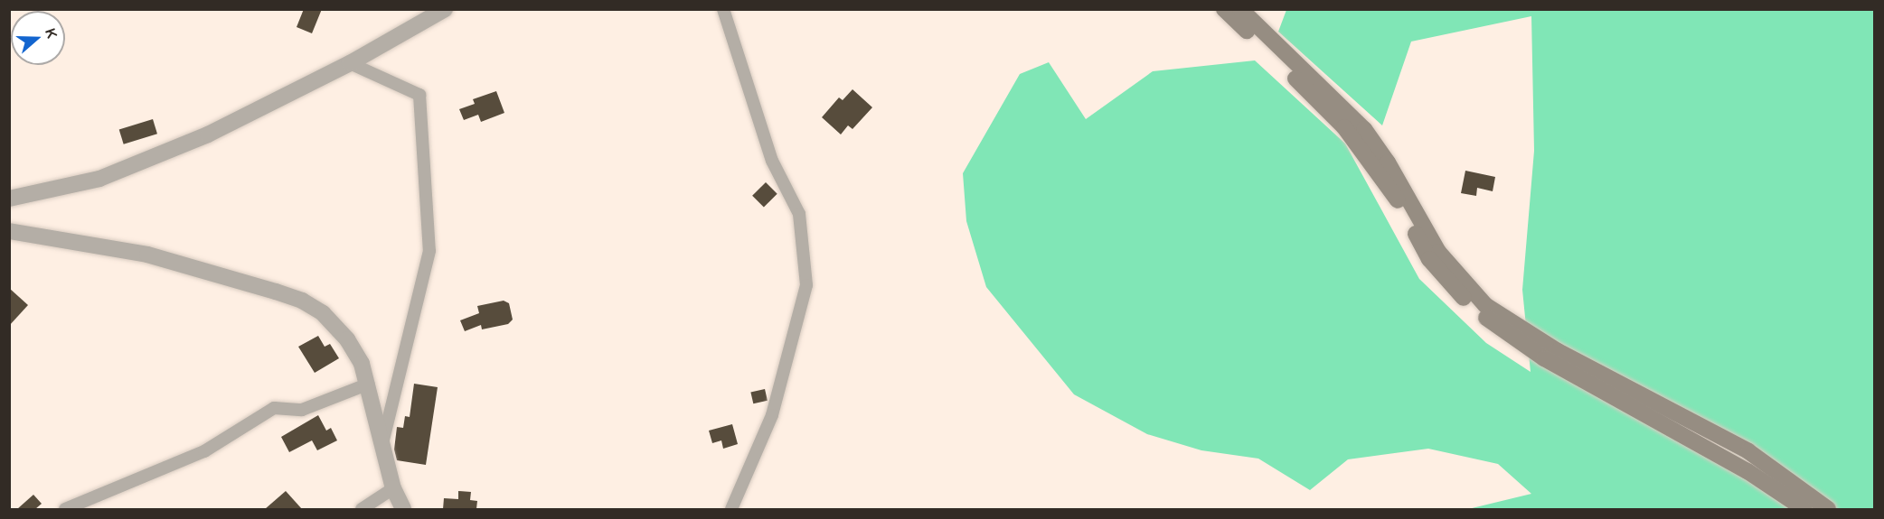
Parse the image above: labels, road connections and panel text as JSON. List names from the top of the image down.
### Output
{
  "north": "right"
}
